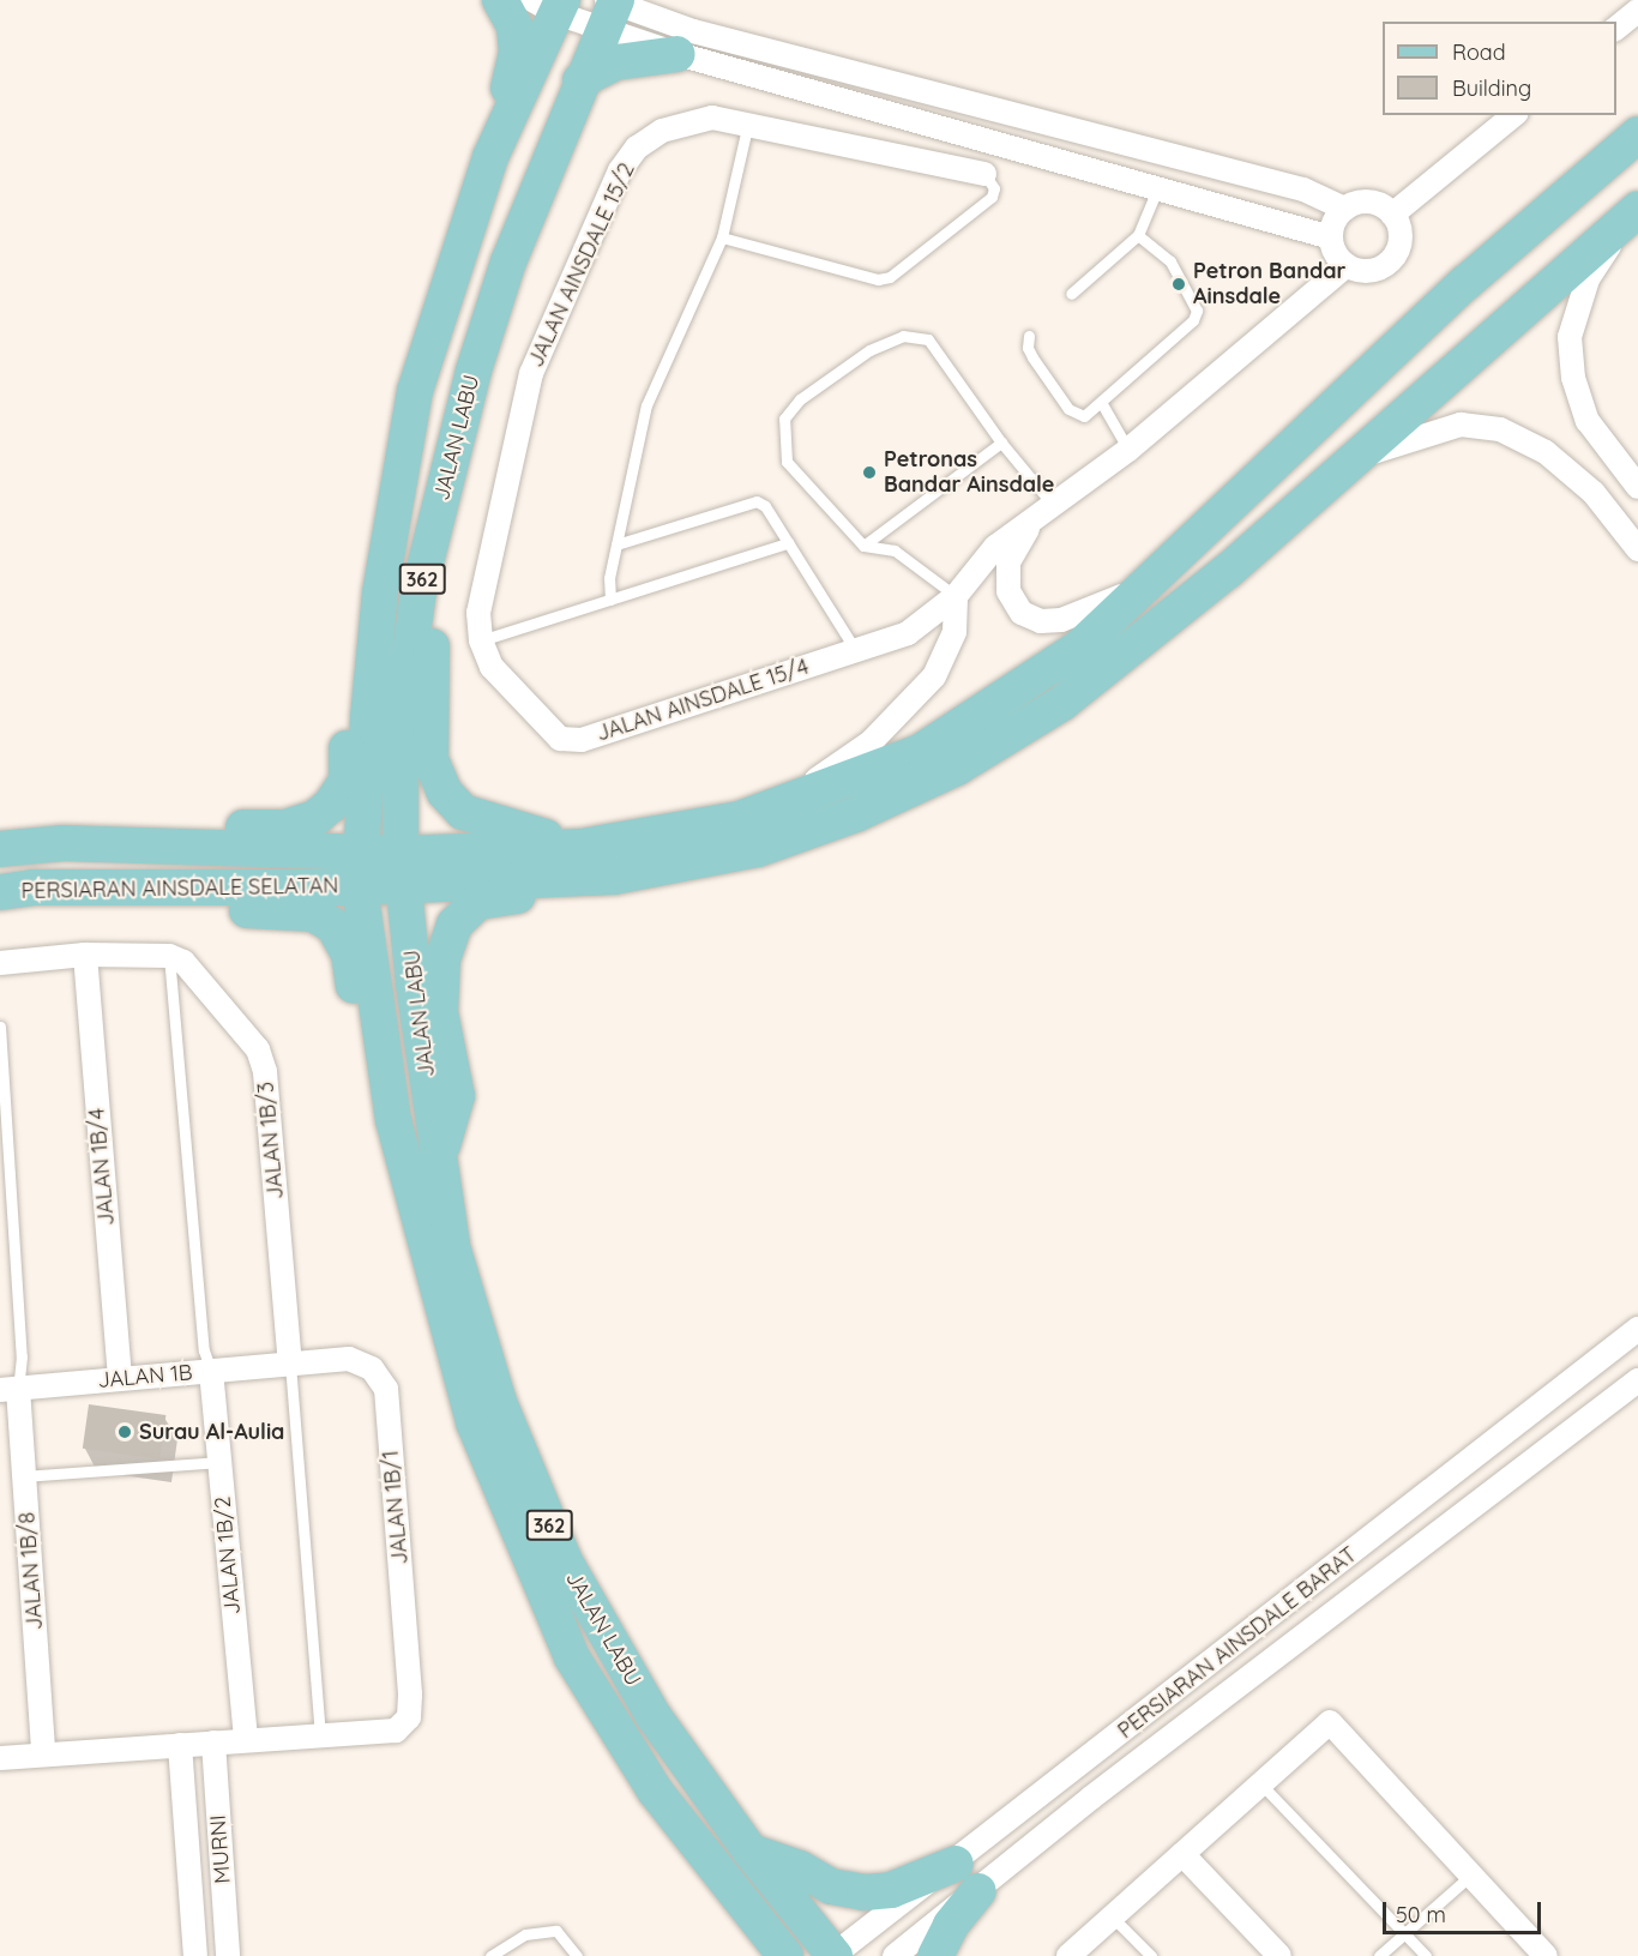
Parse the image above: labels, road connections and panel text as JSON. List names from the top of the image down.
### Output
{
  "streets": {
    "main road": ["JALAN LABU", "362", "PERSIARAN AINSDALE SELATAN"],
    "street": [
      "JALAN AINSDALE 15/2",
      "JALAN AINSDALE 15/4",
      "JALAN 1B/3",
      "JALAN 1B/4",
      "JALAN 1B",
      "JALAN 1B/1",
      "JALAN 1B/2",
      "JALAN 1B/8",
      "PERSIARAN AINSDALE BARAT",
      "MURNI"
    ]
  },
  "crossings": [
    ["JALAN AINSDALE 15/2", "JALAN AINSDALE 15/4"],
    ["JALAN LABU", "PERSIARAN AINSDALE SELATAN"],
    ["JALAN LABU", "PERSIARAN AINSDALE BARAT"],
    ["JALAN 1B/3", "JALAN 1B"],
    ["JALAN 1B/3", "JALAN 1B/1"],
    ["JALAN 1B/4", "JALAN 1B"],
    ["JALAN 1B", "JALAN 1B/1"],
    ["JALAN 1B", "JALAN 1B/2"],
    ["JALAN 1B", "JALAN 1B/8"]
  ],
  "places": ["Petron Bandar Ainsdale", "Petronas Bandar Ainsdale", "Surau Al-Aulia"],
  "legend": ["Road", "Building"],
  "scale_bar": "50 m"
}
